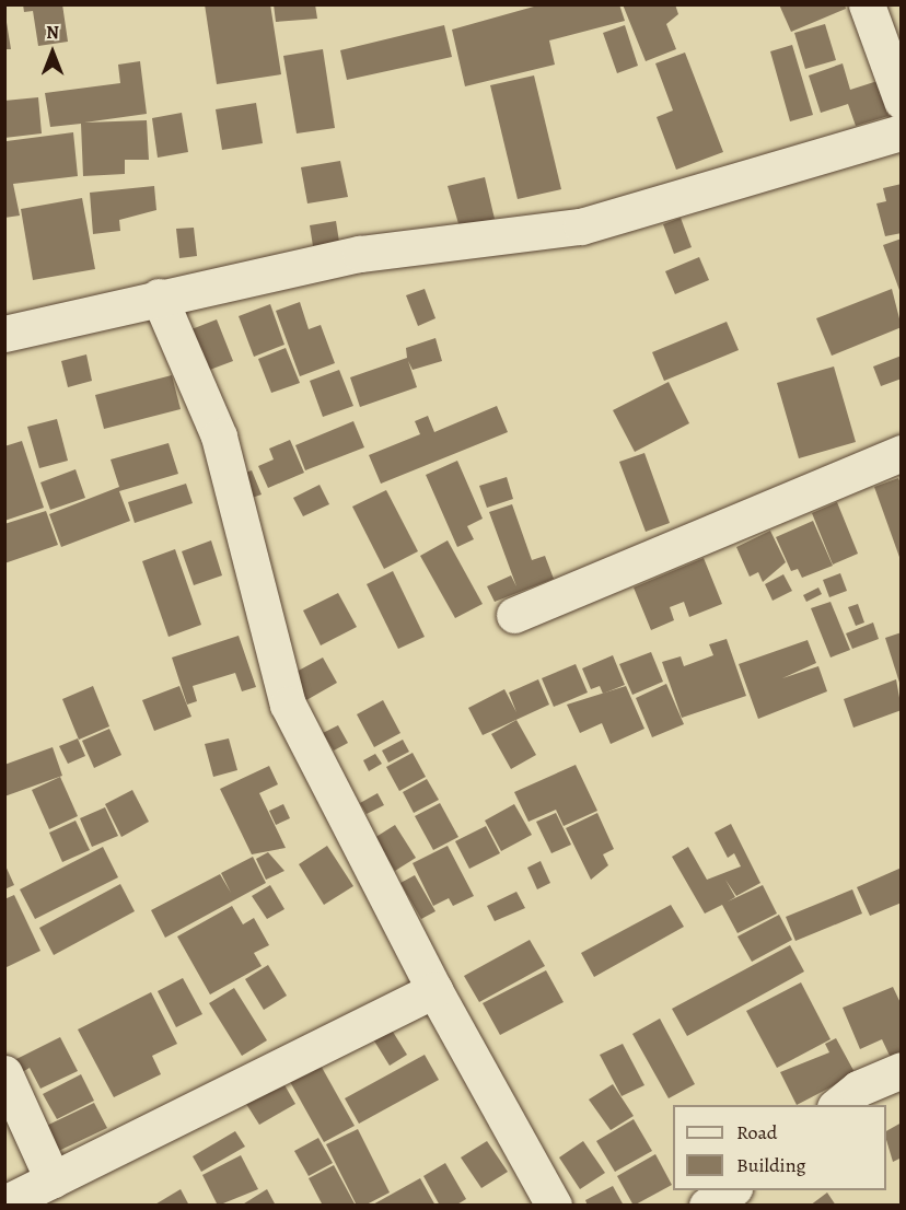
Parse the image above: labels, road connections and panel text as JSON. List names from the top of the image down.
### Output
{
  "legend": ["Road", "Building"],
  "north": "top"
}
